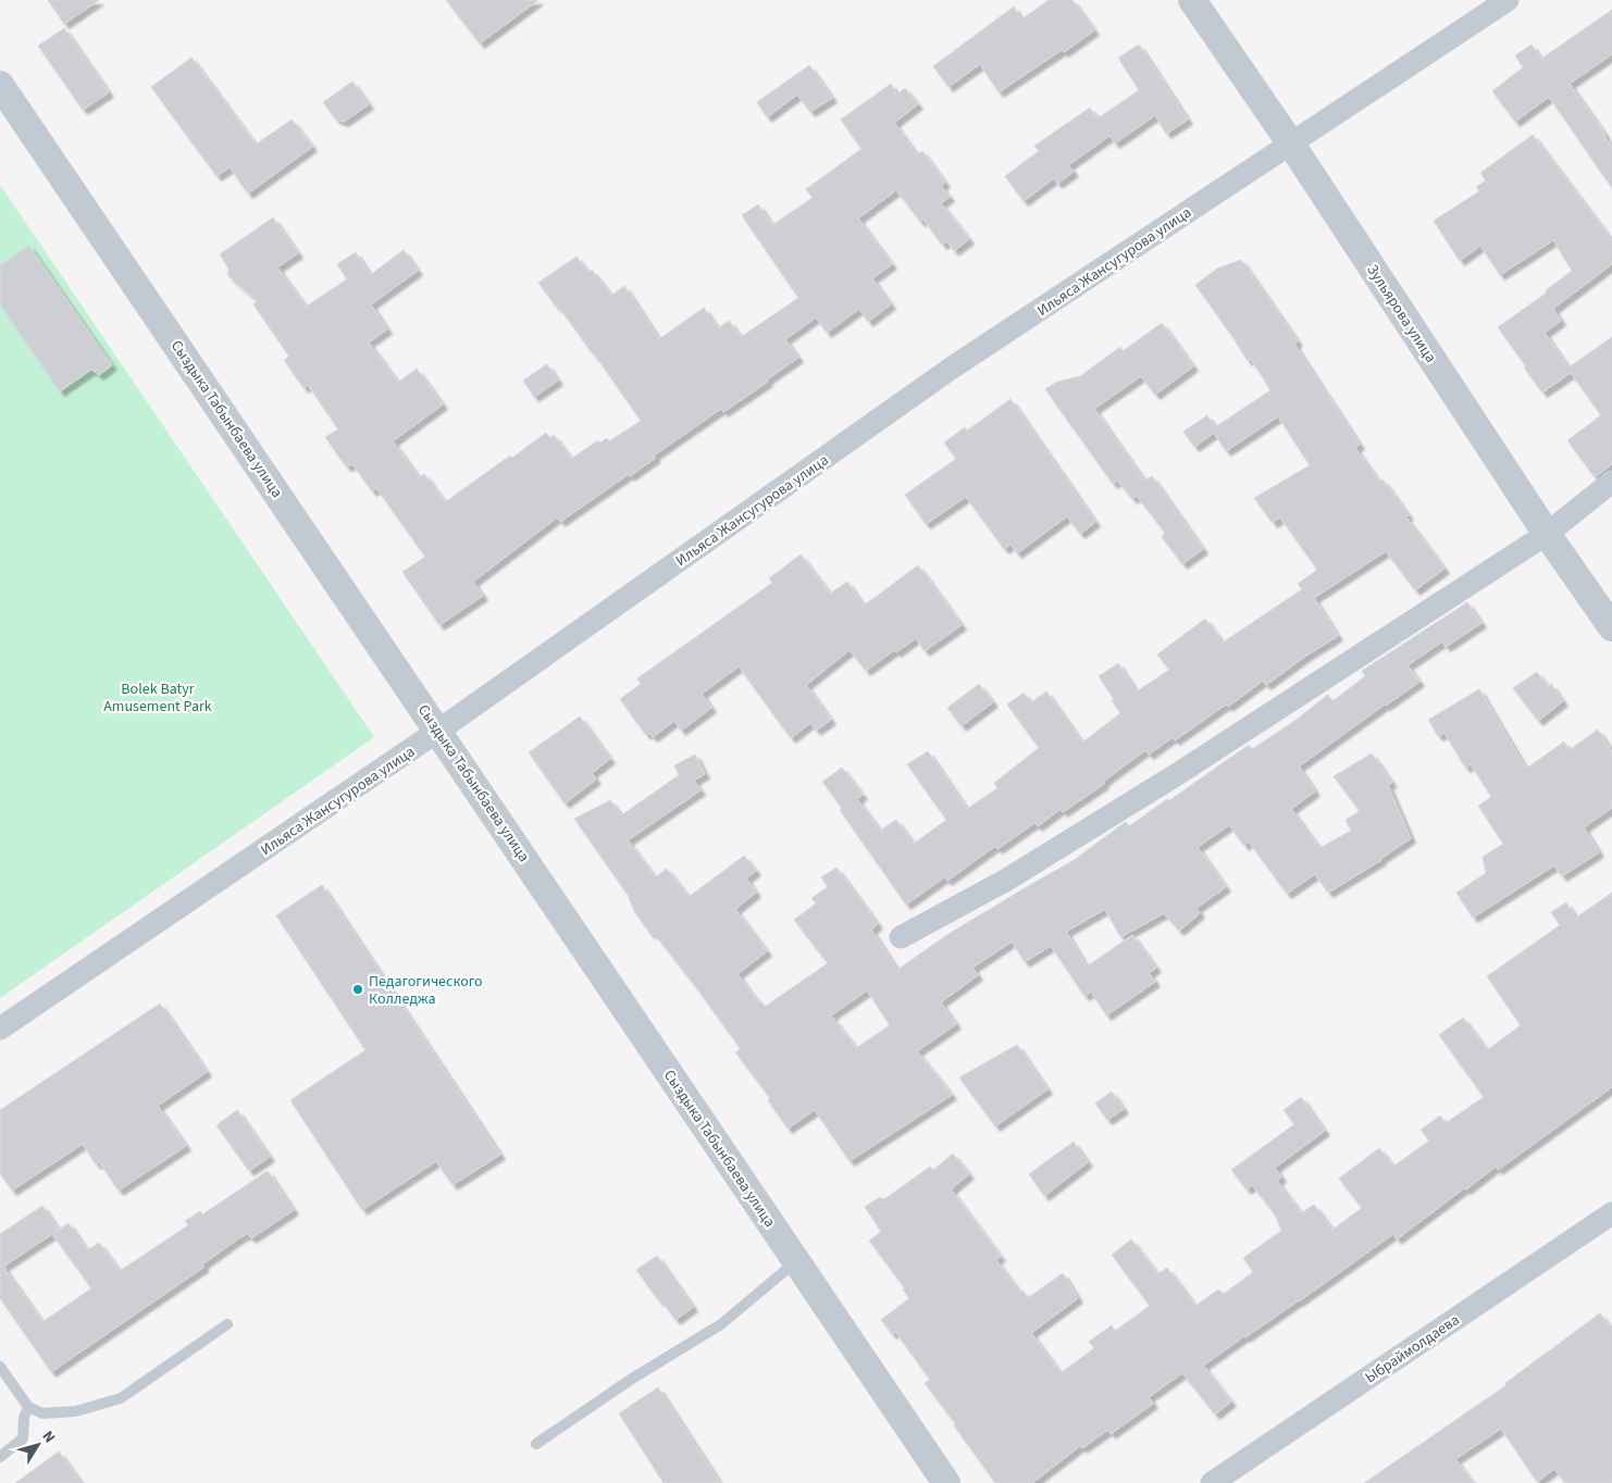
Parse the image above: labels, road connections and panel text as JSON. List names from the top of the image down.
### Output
{
  "streets": {
    "street": [
      "Ильяса Жансугурова улица",
      "Зульярова улица",
      "Сыздыка Табынбаева улица",
      "Ыбраймолдаева"
    ]
  },
  "crossings": [
    ["Ильяса Жансугурова улица", "Зульярова улица"],
    ["Ильяса Жансугурова улица", "Сыздыка Табынбаева улица"]
  ],
  "parks": ["Bolek Batyr Amusement Park"],
  "places": ["Педагогического Колледжа"],
  "north": "top right"
}
